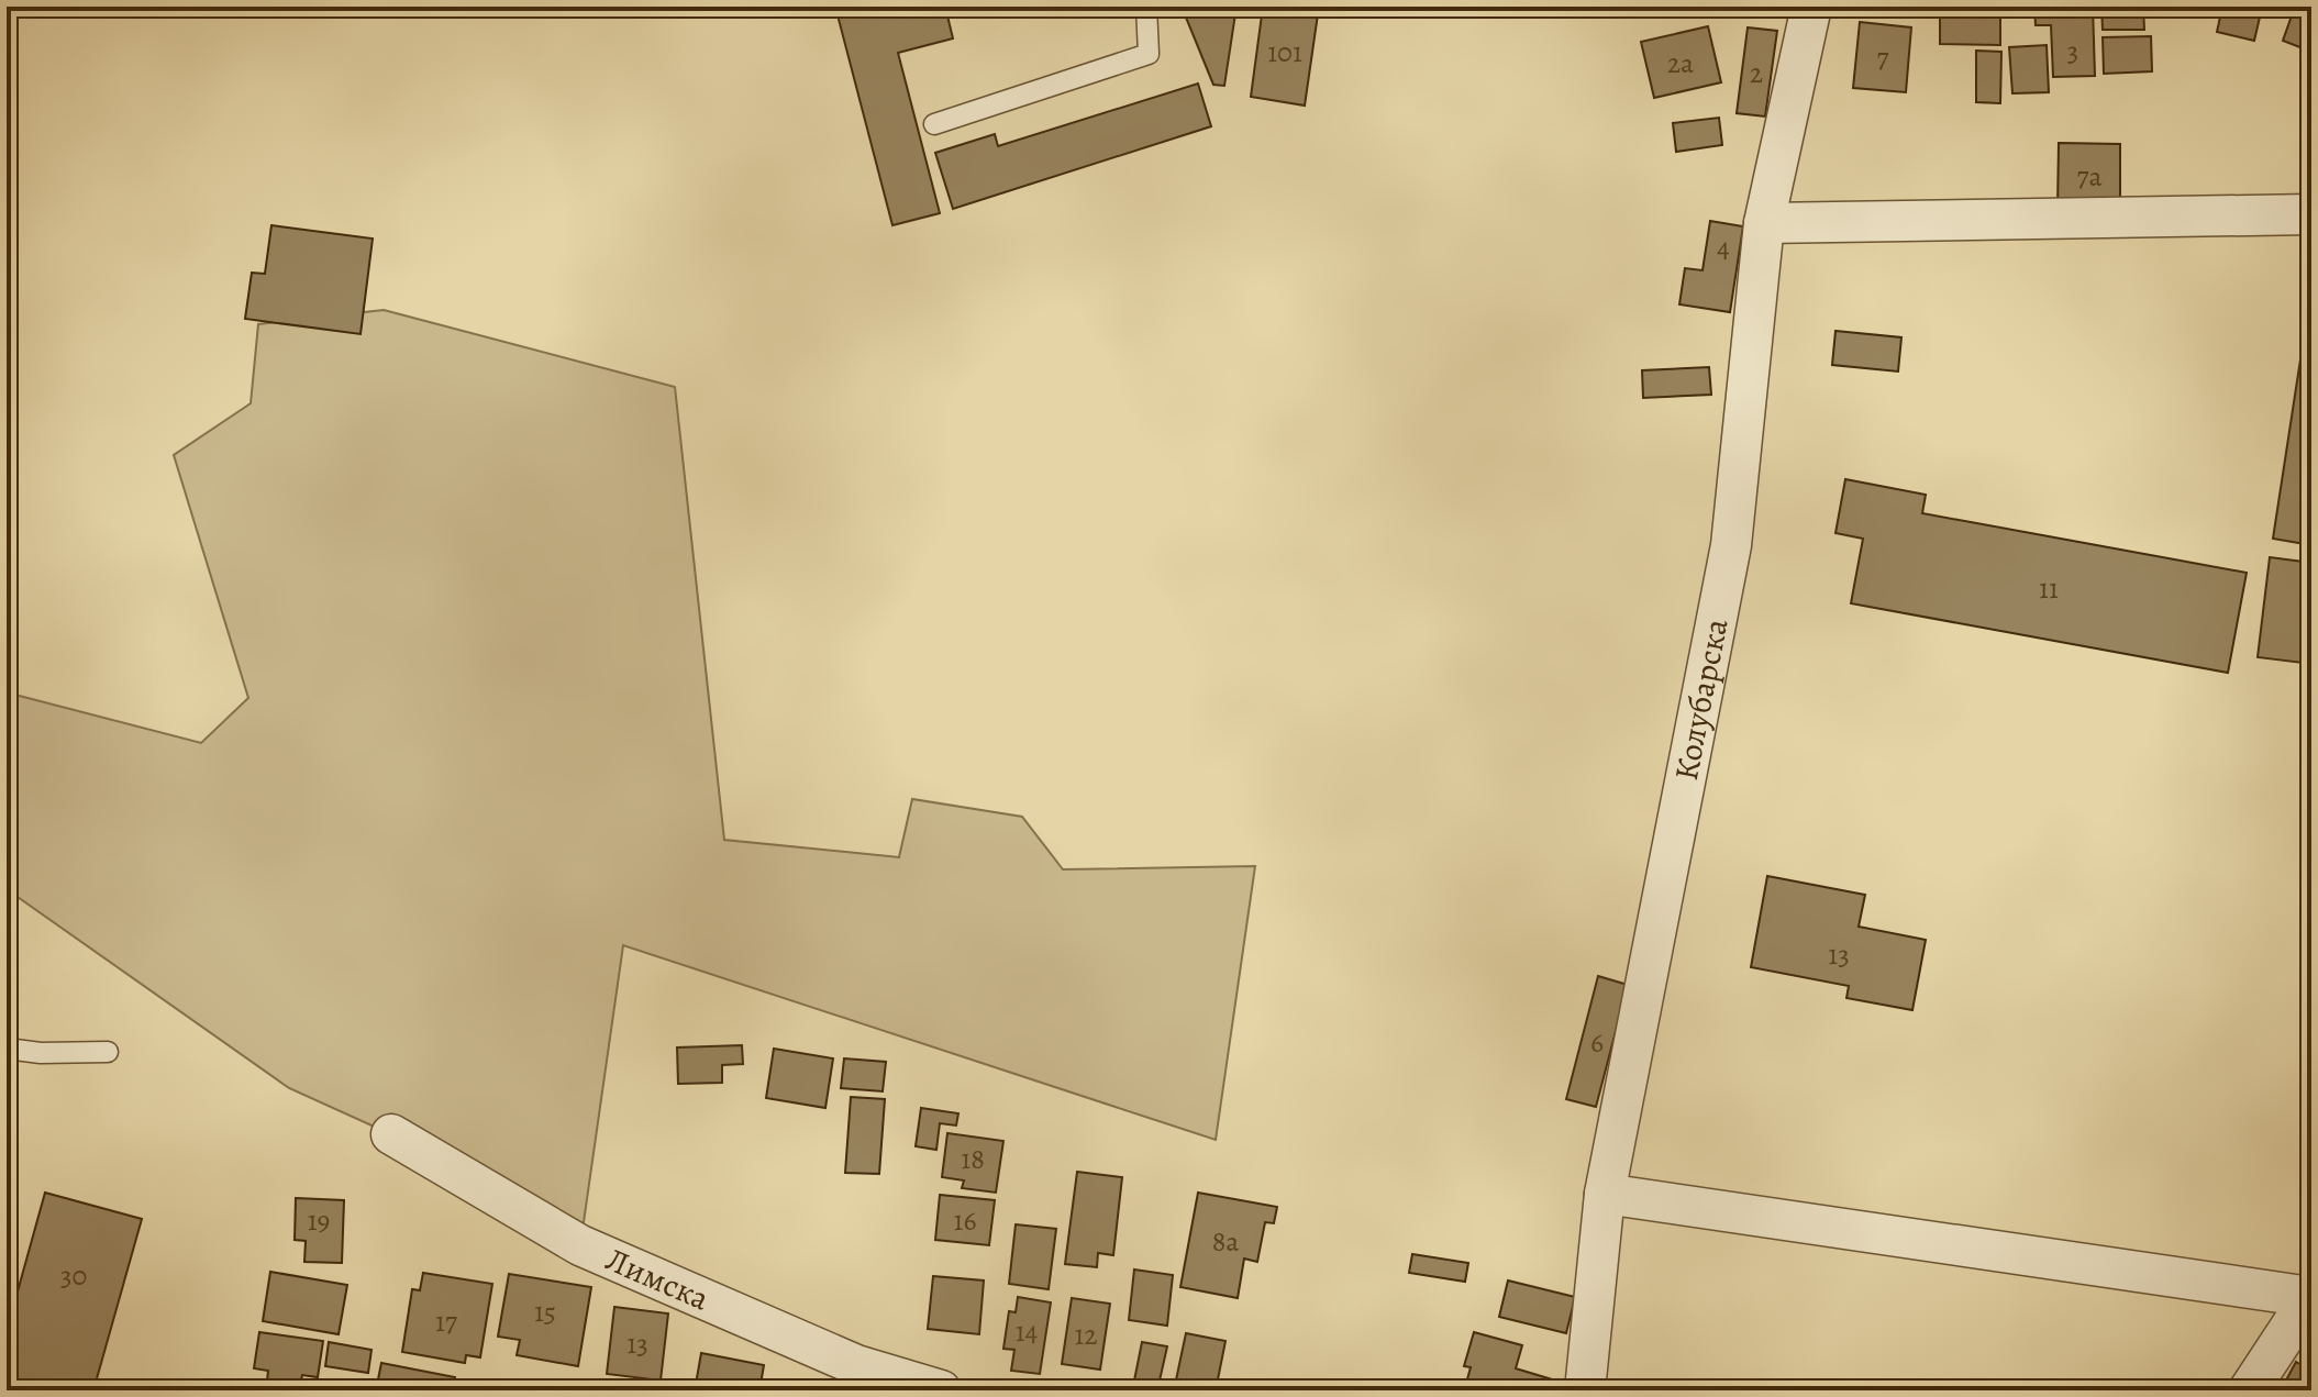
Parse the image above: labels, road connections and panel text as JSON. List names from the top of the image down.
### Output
{
  "streets": {
    "street": ["Колубарска", "Лимска"]
  },
  "house_numbers": [
    "3",
    "101",
    "7",
    "2a",
    "2",
    "7a",
    "4",
    "11",
    "13",
    "6",
    "18",
    "19",
    "16",
    "8a",
    "30",
    "15",
    "17",
    "14",
    "12",
    "13"
  ]
}
